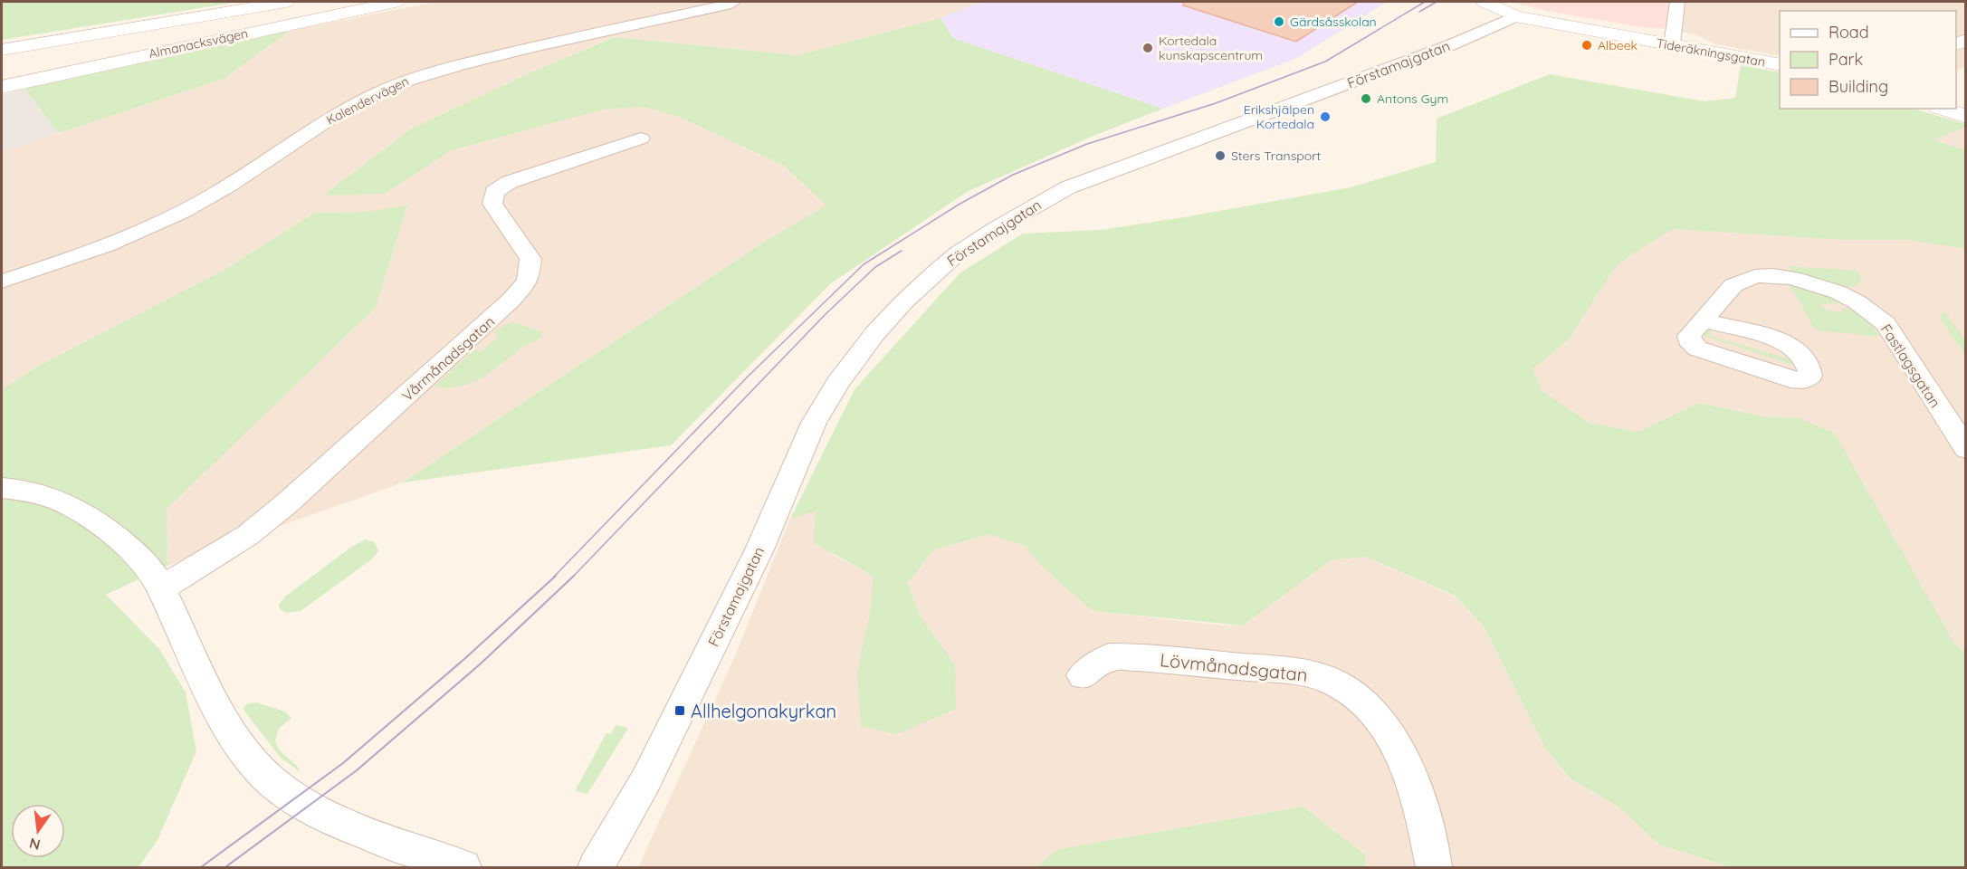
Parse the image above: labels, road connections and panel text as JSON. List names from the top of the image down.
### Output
{
  "streets": {
    "main road": ["Almanacksvägen", "Tideräkningsgatan"],
    "street": [
      "Förstamajgatan",
      "Kalendervägen",
      "Vårmånadsgatan",
      "Fastlagsgatan",
      "Lövmånadsgatan"
    ]
  },
  "crossings": [
    ["Tideräkningsgatan", "Förstamajgatan"]
  ],
  "places": {
    "other": [
      "Gärdsåsskolan",
      "Albeek",
      "Kortedala kunskapscentrum",
      "Antons Gym",
      "Erikshjälpen Kortedala",
      "Sters Transport"
    ],
    "transit": ["Allhelgonakyrkan"]
  },
  "legend": ["Road", "Park", "Building"],
  "north": "bottom"
}
